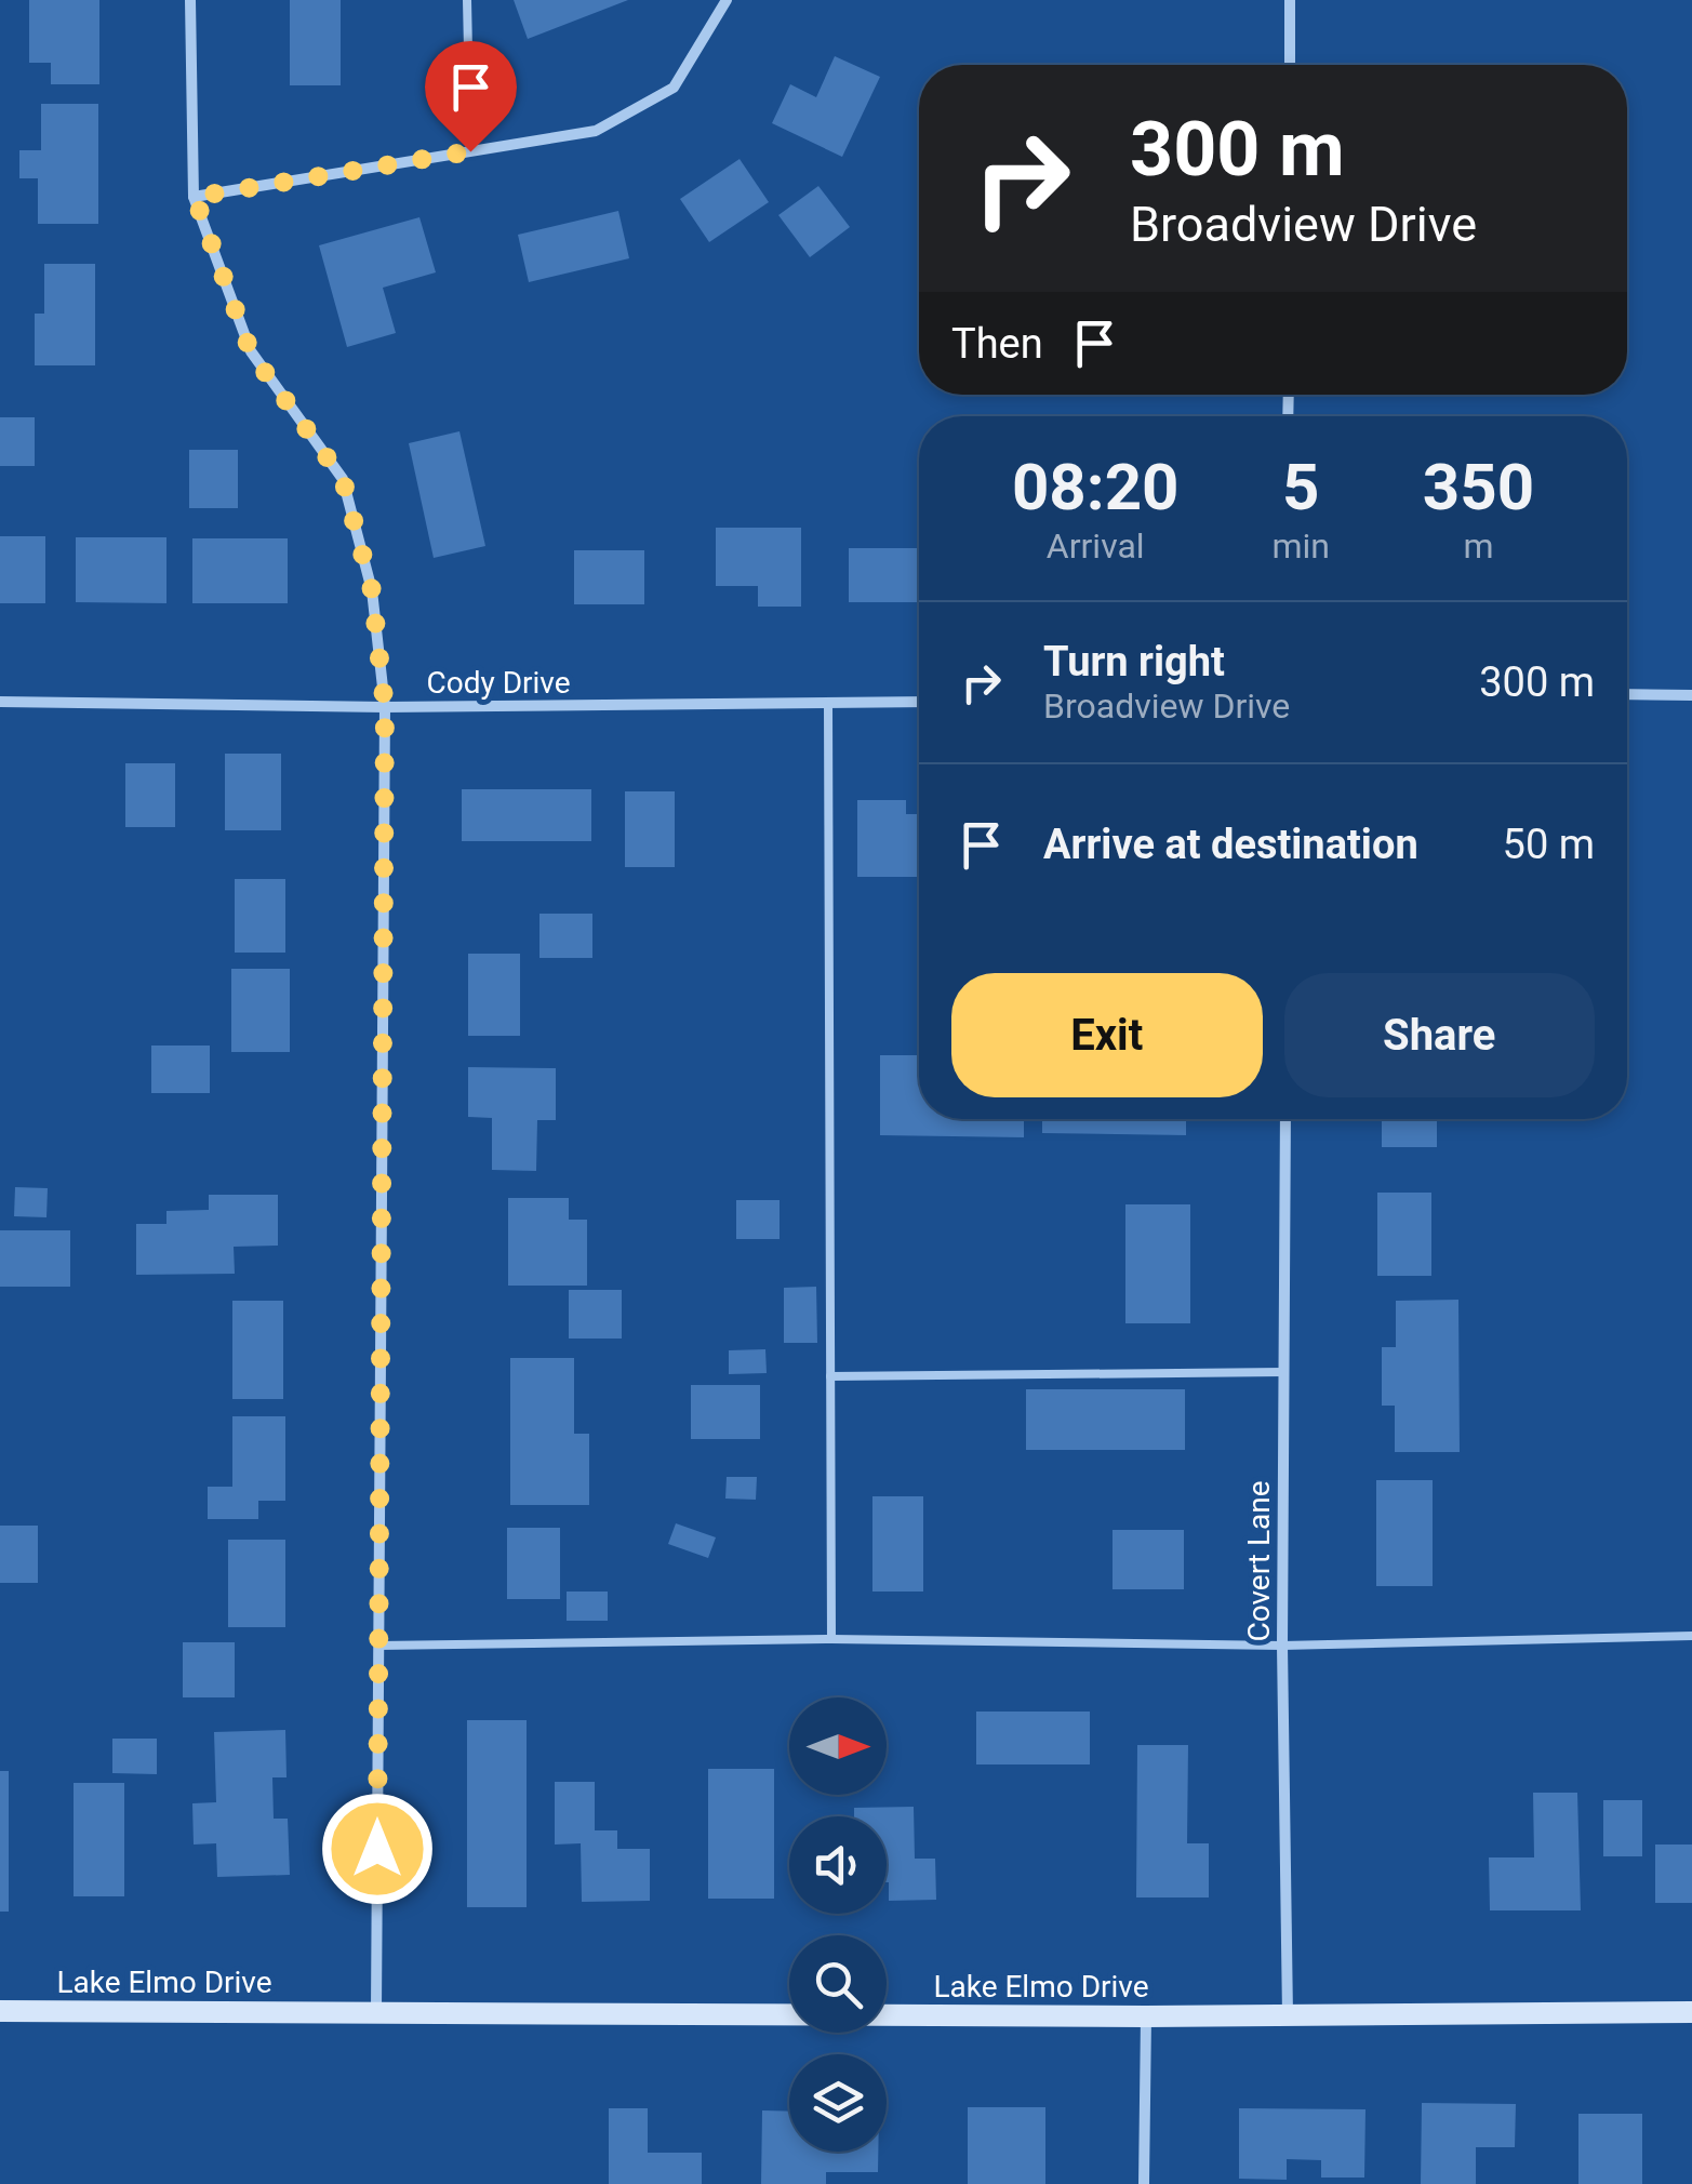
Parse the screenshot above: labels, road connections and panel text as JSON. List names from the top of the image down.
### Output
{
  "streets": {
    "street": ["Cody Drive", "Covert Lane", "Lake Elmo Drive"]
  },
  "crossings": [
    ["Covert Lane", "Lake Elmo Drive"]
  ],
  "north": "right",
  "page": {
    "turn": ["300 m", "Broadview Drive"],
    "then": "Then",
    "eta": [
      "08:20",
      "Arrival",
      "5",
      "min",
      "350",
      "m"
    ],
    "list": [
      {
        "name": "Turn right",
        "note": "Broadview Drive",
        "value": "300 m"
      },
      {
        "name": "Arrive at destination",
        "value": "50 m"
      }
    ],
    "buttons": ["Exit", "Share"]
  }
}
